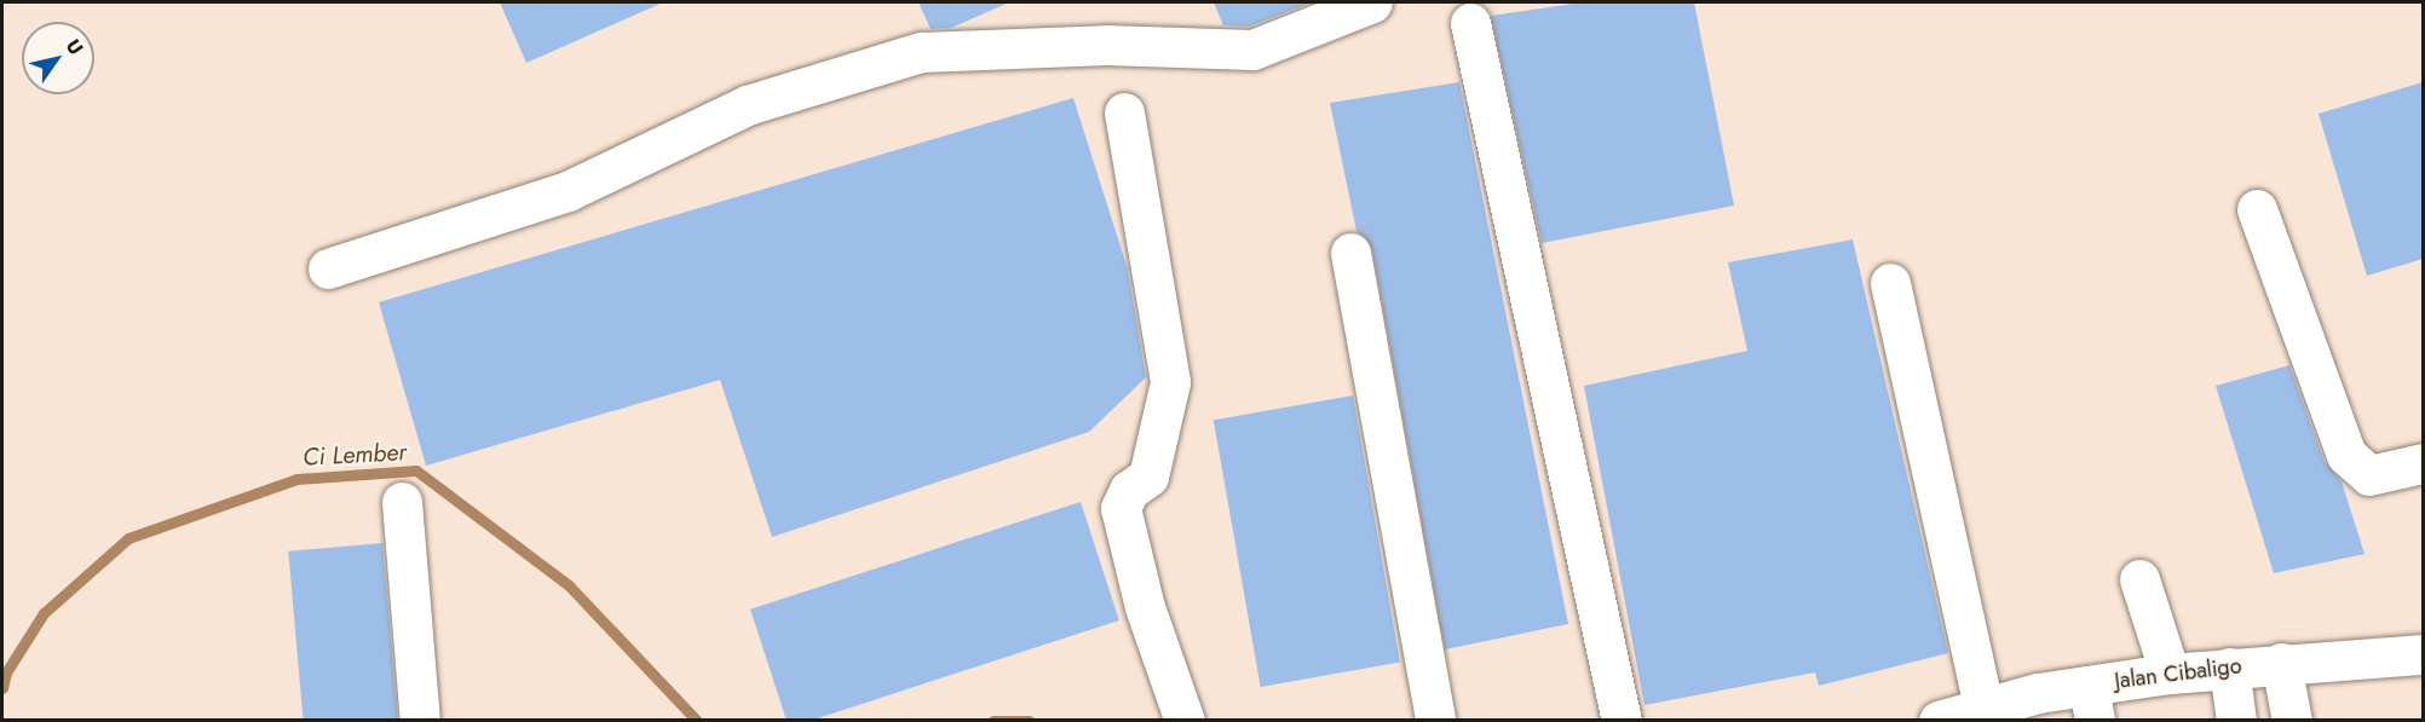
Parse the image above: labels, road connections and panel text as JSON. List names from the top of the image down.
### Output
{
  "streets": {
    "main road": ["Jalan Cibaligo"]
  },
  "water": ["Ci Lember"],
  "north": "top right"
}
